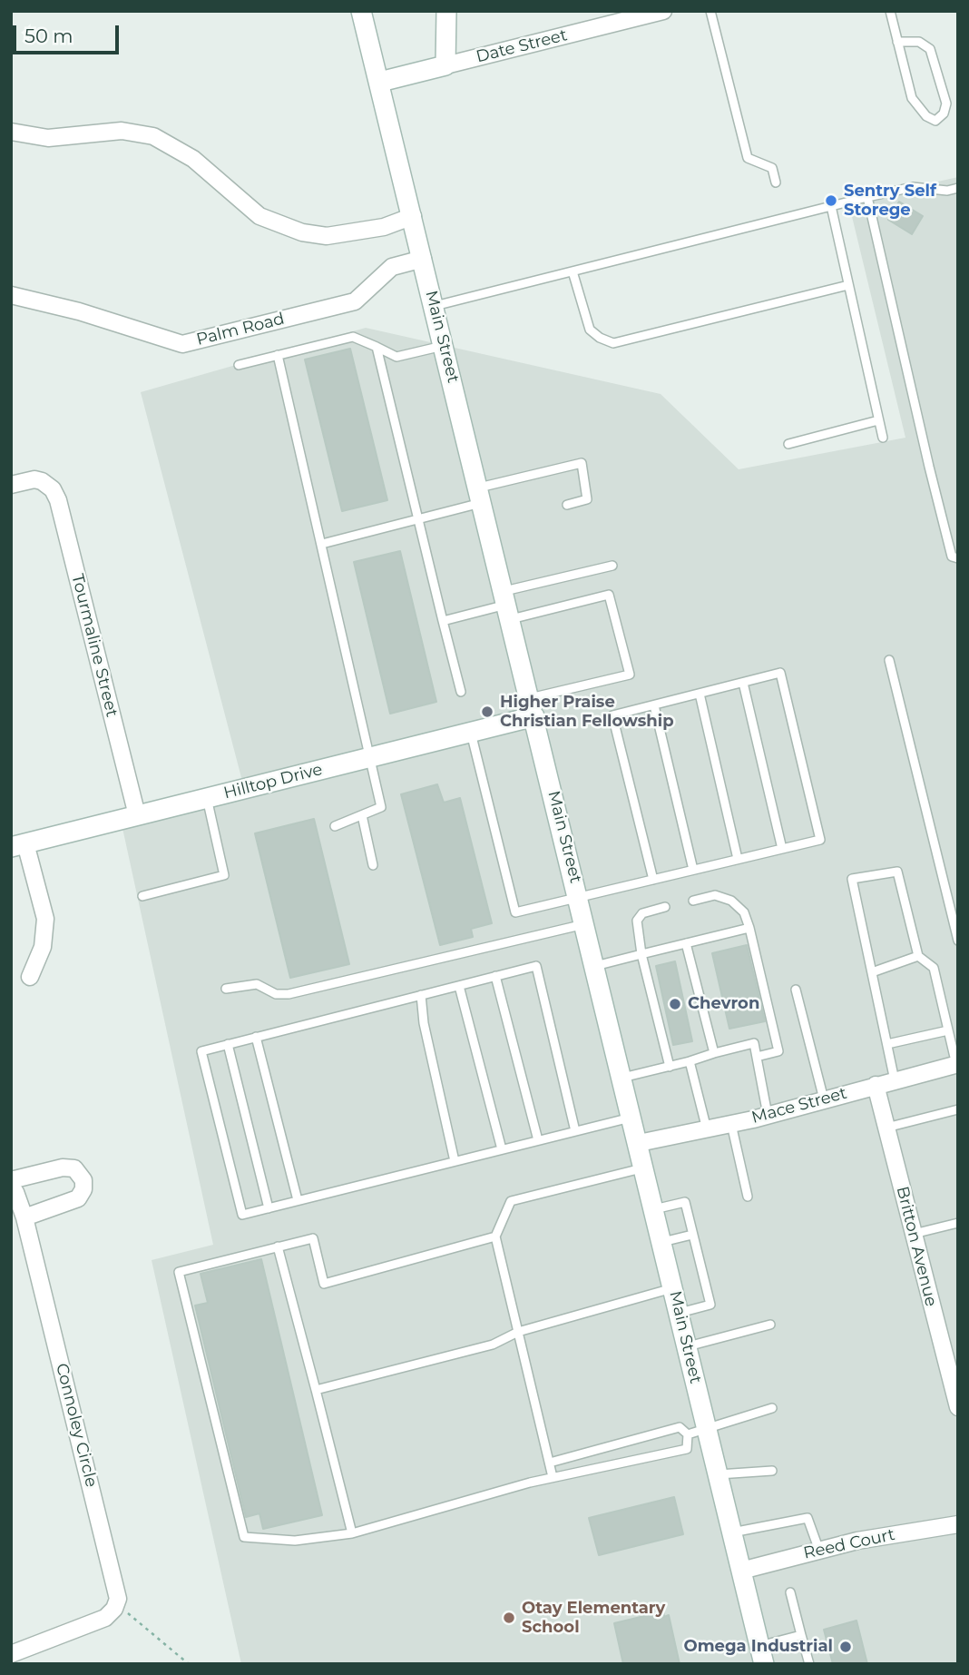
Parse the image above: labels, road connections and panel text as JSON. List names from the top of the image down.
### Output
{
  "streets": {
    "main road": ["Date Street", "Main Street", "Hilltop Drive"],
    "street": [
      "Palm Road",
      "Tourmaline Street",
      "Mace Street",
      "Britton Avenue",
      "Connoley Circle",
      "Reed Court"
    ]
  },
  "crossings": [
    ["Date Street", "Main Street"],
    ["Palm Road", "Main Street"],
    ["Main Street", "Hilltop Drive"],
    ["Main Street", "Mace Street"],
    ["Main Street", "Reed Court"],
    ["Tourmaline Street", "Hilltop Drive"],
    ["Mace Street", "Britton Avenue"]
  ],
  "places": [
    "Sentry Self Storege",
    "Higher Praise Christian Fellowship",
    "Chevron",
    "Otay Elementary School",
    "Omega Industrial"
  ],
  "scale_bar": "50 m"
}
